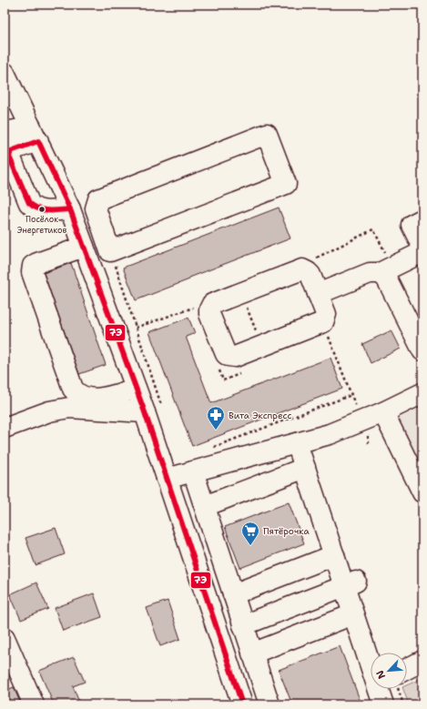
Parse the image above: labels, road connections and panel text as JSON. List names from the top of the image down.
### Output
{
  "places": {
    "other": ["Посёлок Энергетиков"],
    "pharmacy": ["Вита Экспресс"],
    "supermarket": ["Пятёрочка"]
  },
  "lines": ["transit line 7Э"],
  "north": "bottom left"
}
